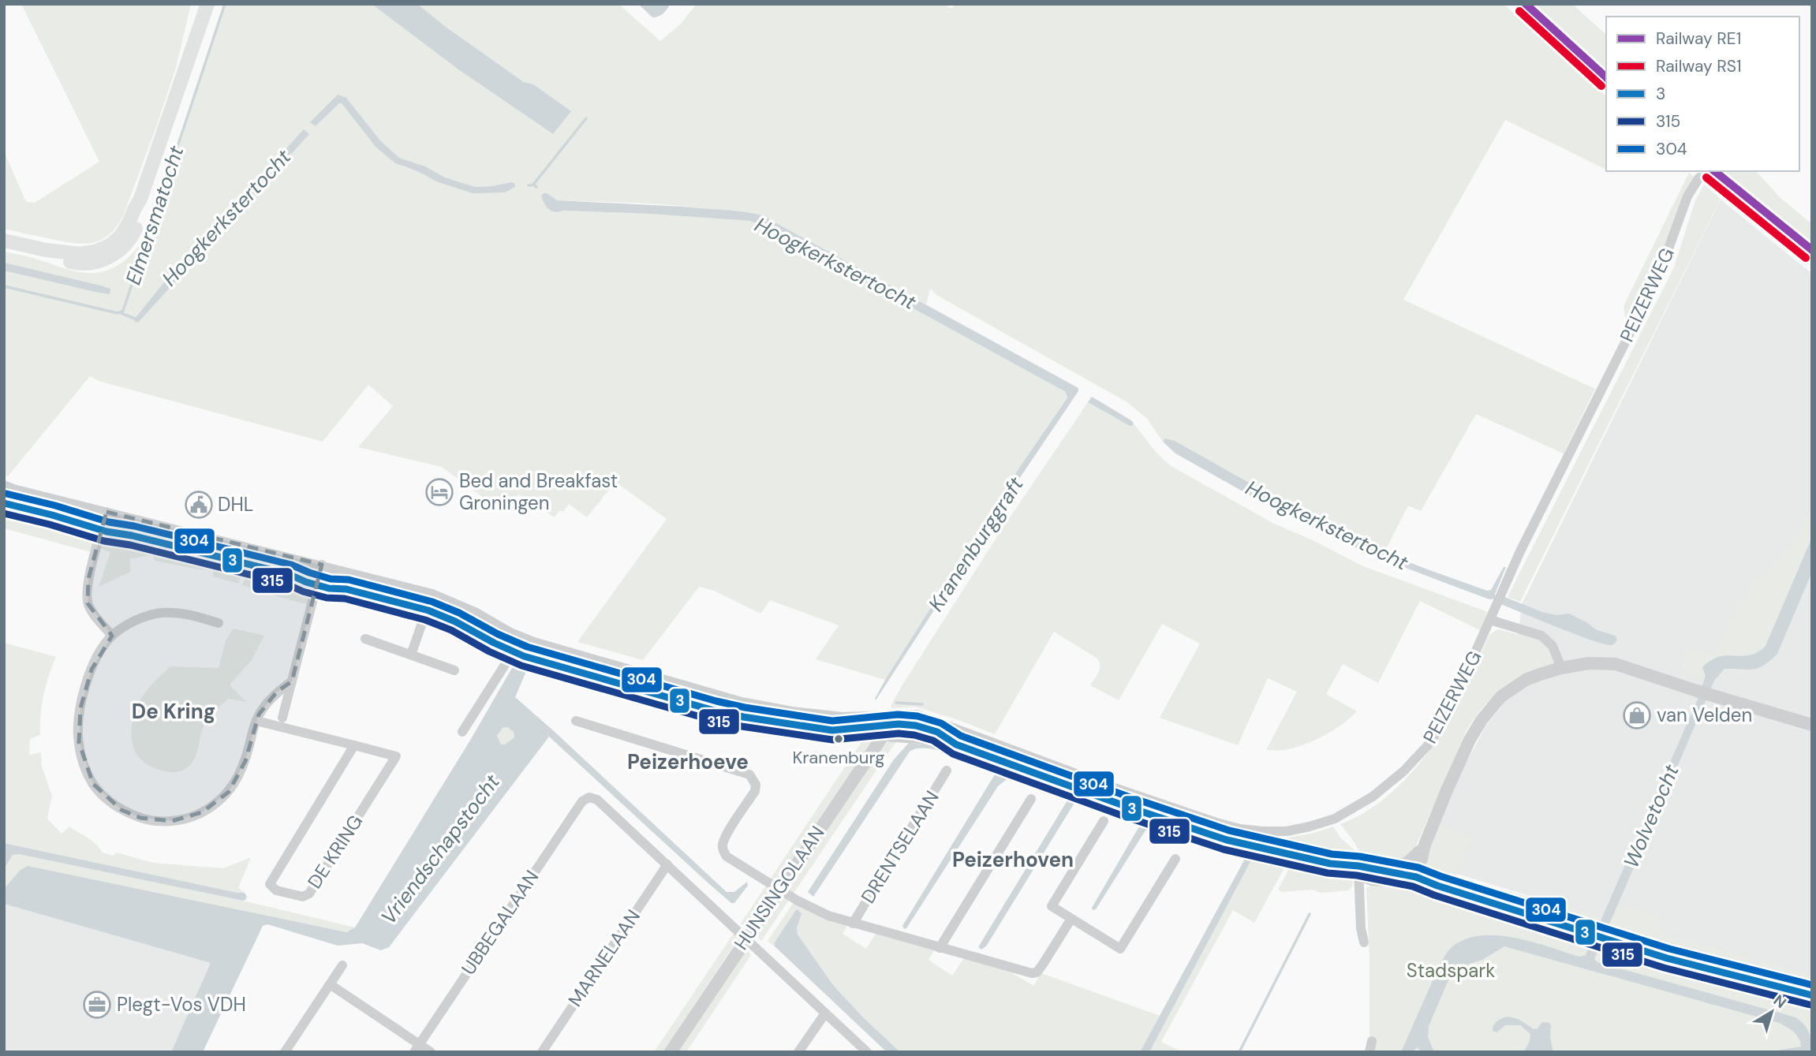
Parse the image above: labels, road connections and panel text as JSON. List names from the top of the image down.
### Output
{
  "streets": {
    "street": [
      "PEIZERWEG",
      "DRENTSELAAN",
      "DE KRING",
      "HUNSINGOLAAN",
      "UBBEGALAAN",
      "MARNELAAN"
    ]
  },
  "crossings": [
    ["PEIZERWEG", "HUNSINGOLAAN"],
    ["DRENTSELAAN", "HUNSINGOLAAN"],
    ["UBBEGALAAN", "MARNELAAN"]
  ],
  "districts": ["De Kring", "Peizerhoeve", "Peizerhoven"],
  "water": [
    "Elmersmatocht",
    "Hoogkerkstertocht",
    "Kranenburggraft",
    "Wolvetocht",
    "Vriendschapstocht"
  ],
  "parks": ["Stadspark"],
  "places": {
    "hotel": ["Bed and Breakfast Groningen"],
    "public building": ["DHL"],
    "shop": ["van Velden"],
    "other": ["Kranenburg"],
    "office": ["Plegt-Vos VDH"]
  },
  "lines": [
    "rail line RE1",
    "rail line RS1",
    "transit line 304",
    "transit line 3",
    "transit line 315"
  ],
  "legend": [
    "Railway RE1",
    "Railway RS1",
    "3",
    "315",
    "304"
  ],
  "north": "top right"
}
